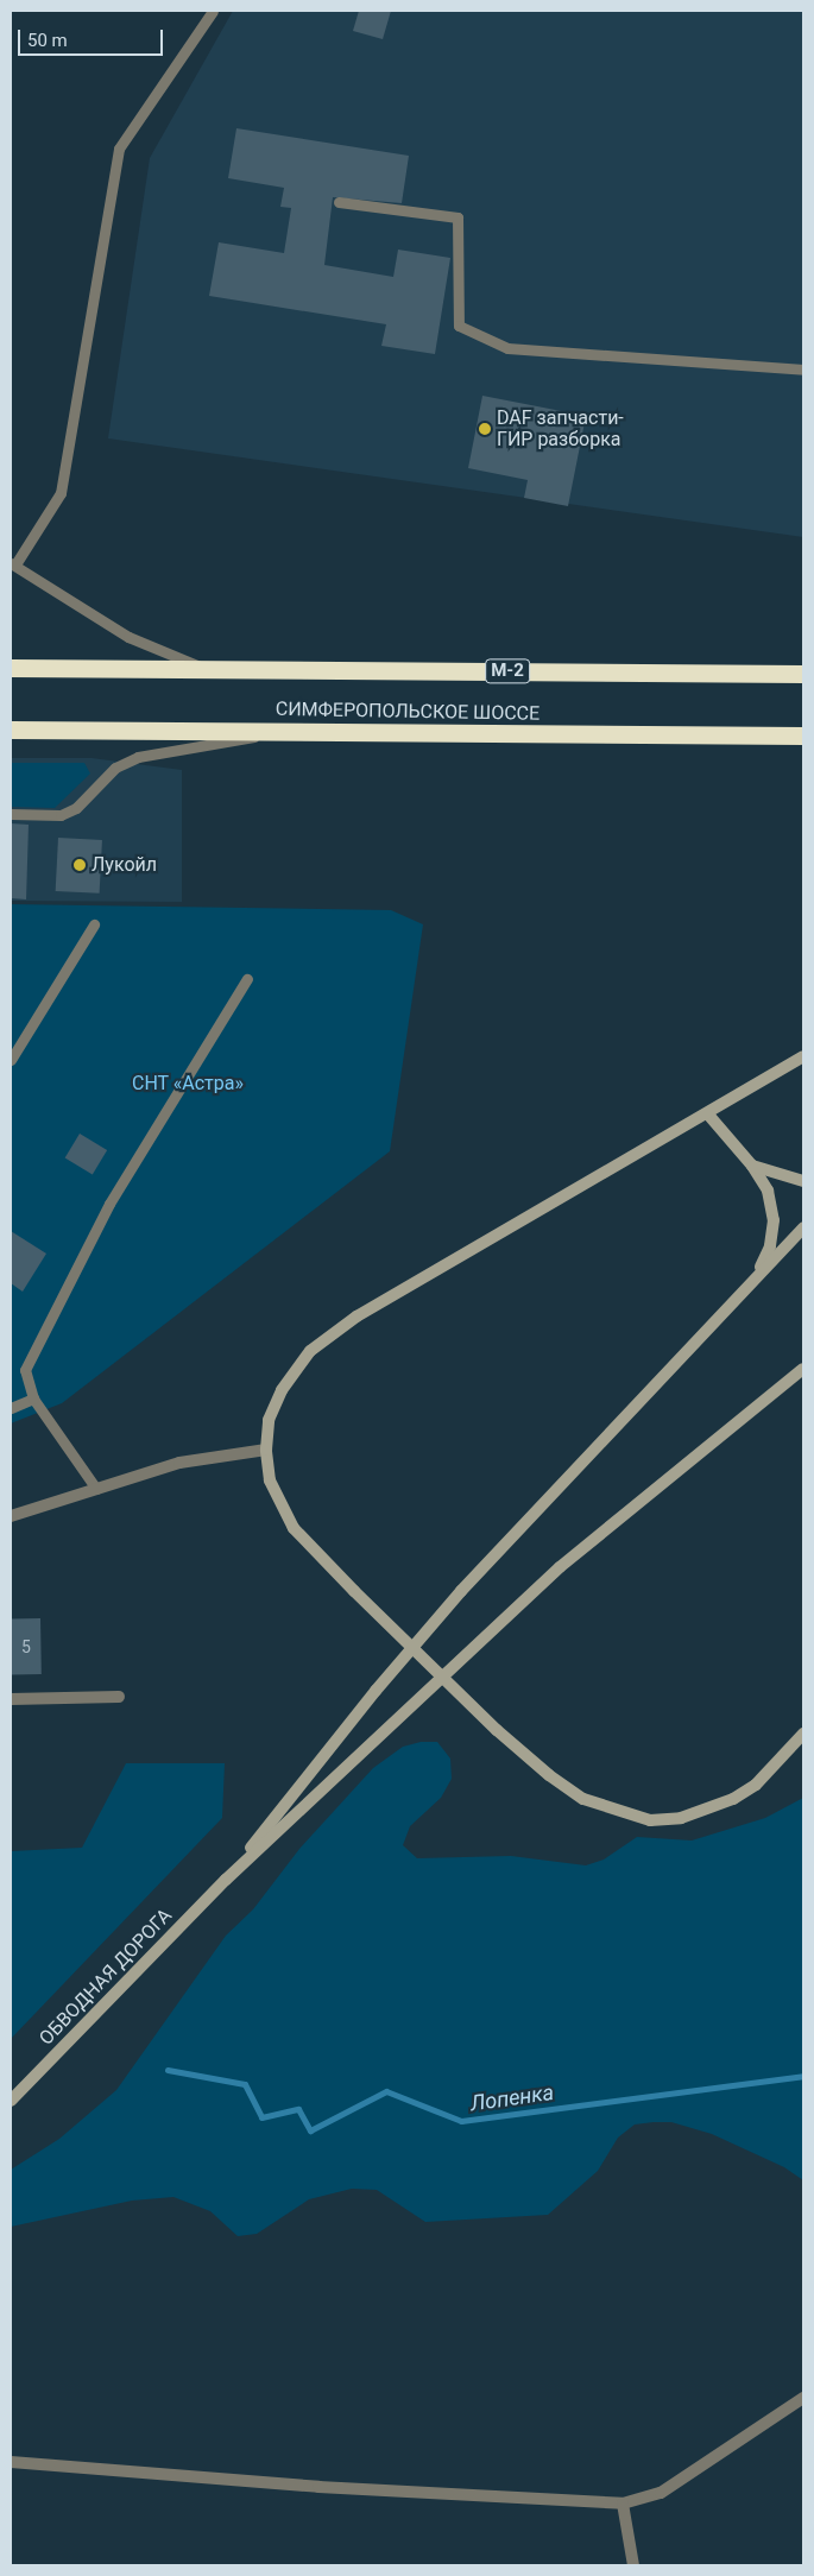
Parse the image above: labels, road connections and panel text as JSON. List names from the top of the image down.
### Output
{
  "streets": {
    "highway": ["М-2", "СИМФЕРОПОЛЬСКОЕ ШОССЕ"],
    "main road": ["ОБВОДНАЯ ДОРОГА"]
  },
  "water": ["Лопенка"],
  "parks": ["СНТ «Астра»"],
  "places": ["DAF запчасти- ГИР разборка", "Лукойл"],
  "house_numbers": ["5"],
  "scale_bar": "50 m"
}
